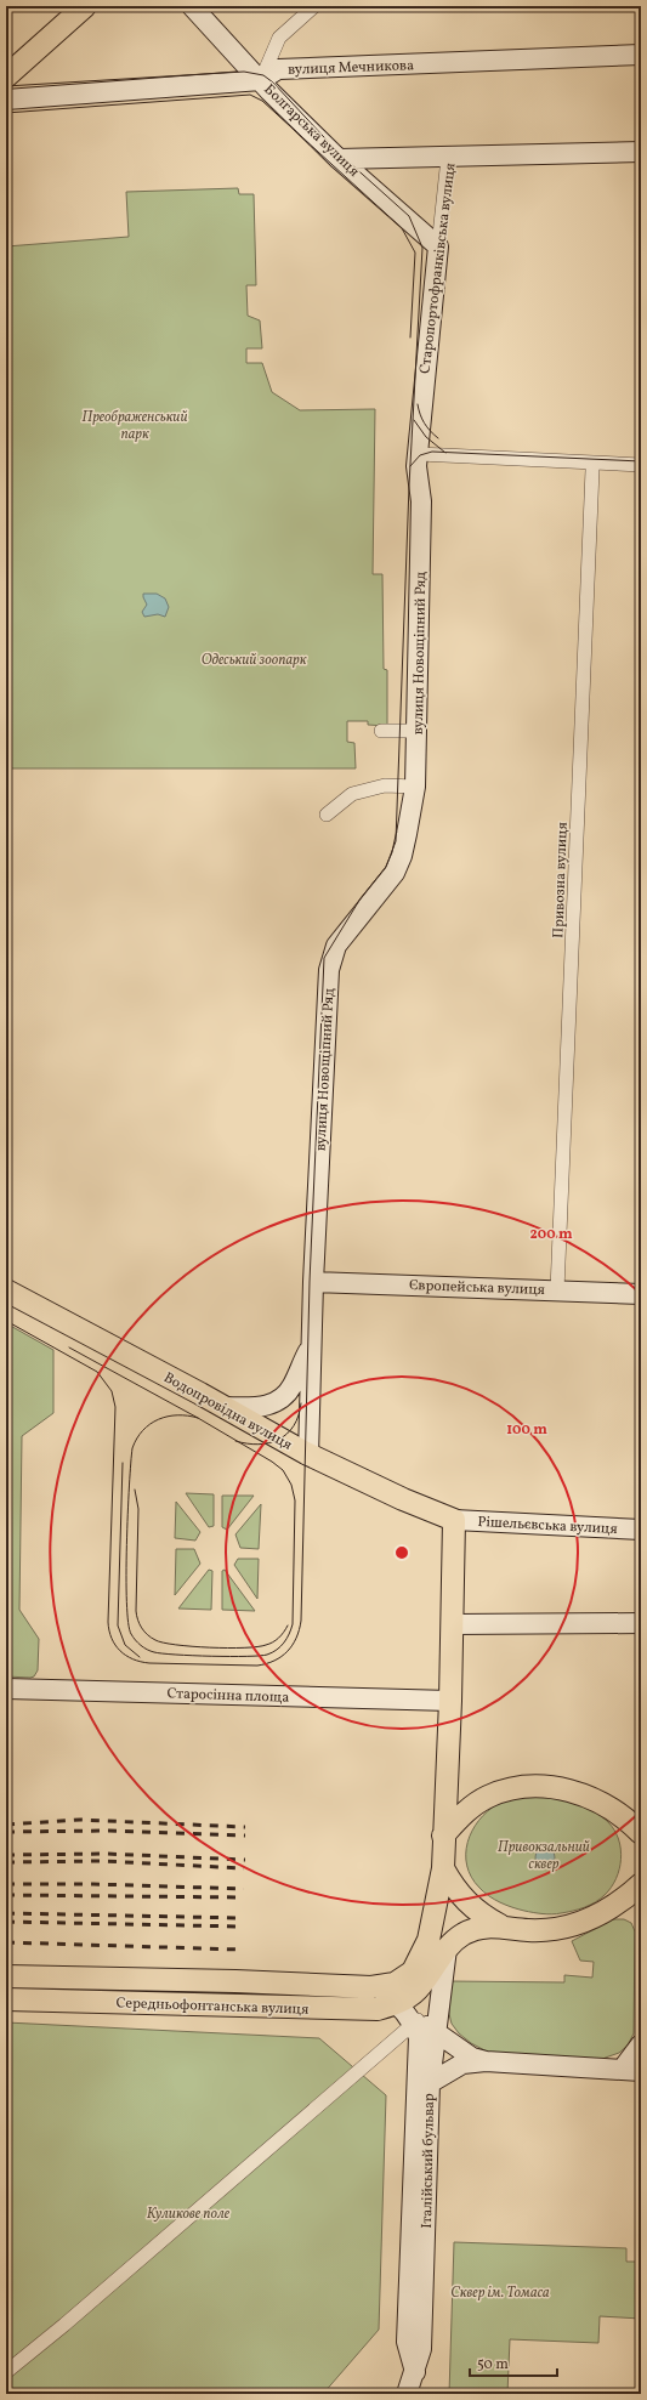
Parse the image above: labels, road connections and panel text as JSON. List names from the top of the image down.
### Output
{
  "streets": {
    "main road": ["Водопровідна вулиця", "Середньофонтанська вулиця"],
    "street": [
      "вулиця Мечникова",
      "Болгарська вулиця",
      "Старопортофранківська вулиця",
      "вулиця Новощіпний Ряд",
      "Привозна вулиця",
      "Європейська вулиця",
      "Рішельєвська вулиця",
      "Старосінна площа",
      "Італійський бульвар"
    ]
  },
  "crossings": [
    ["вулиця Мечникова", "Болгарська вулиця"],
    ["Болгарська вулиця", "Старопортофранківська вулиця"],
    ["Старопортофранківська вулиця", "вулиця Новощіпний Ряд"],
    ["вулиця Новощіпний Ряд", "Європейська вулиця"],
    ["вулиця Новощіпний Ряд", "Водопровідна вулиця"],
    ["Привозна вулиця", "Європейська вулиця"],
    ["Водопровідна вулиця", "Рішельєвська вулиця"],
    ["Водопровідна вулиця", "Середньофонтанська вулиця"],
    ["Рішельєвська вулиця", "Середньофонтанська вулиця"],
    ["Старосінна площа", "Середньофонтанська вулиця"]
  ],
  "parks": [
    "Преображенський парк",
    "Одеський зоопарк",
    "Привокзальний сквер",
    "Куликове поле",
    "Сквер ім. Томаса"
  ],
  "scale_bar": "50 m",
  "rings": ["200 m", "100 m"]
}
